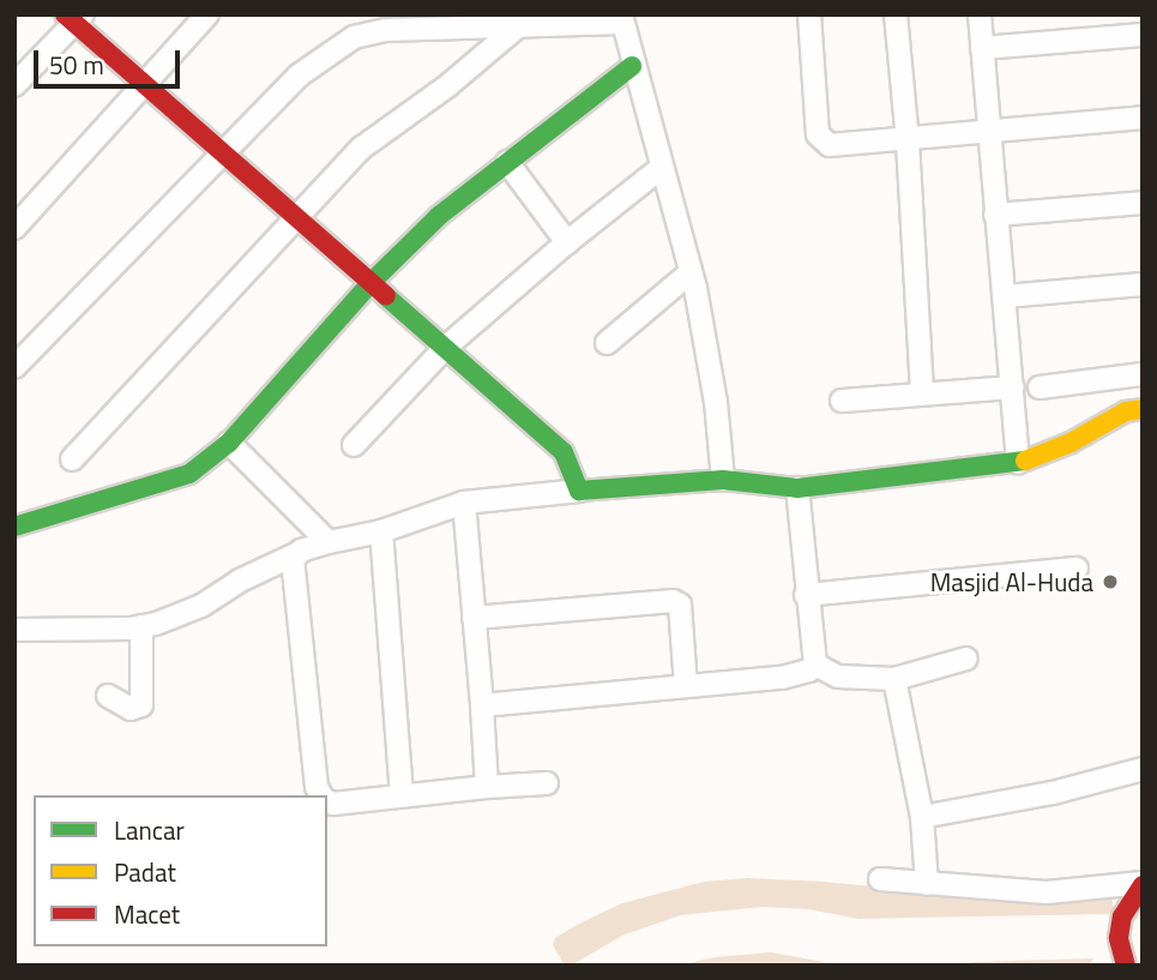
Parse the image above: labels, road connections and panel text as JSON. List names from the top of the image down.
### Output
{
  "places": ["Masjid Al-Huda"],
  "legend": ["Lancar", "Padat", "Macet"],
  "scale_bar": "50 m"
}
